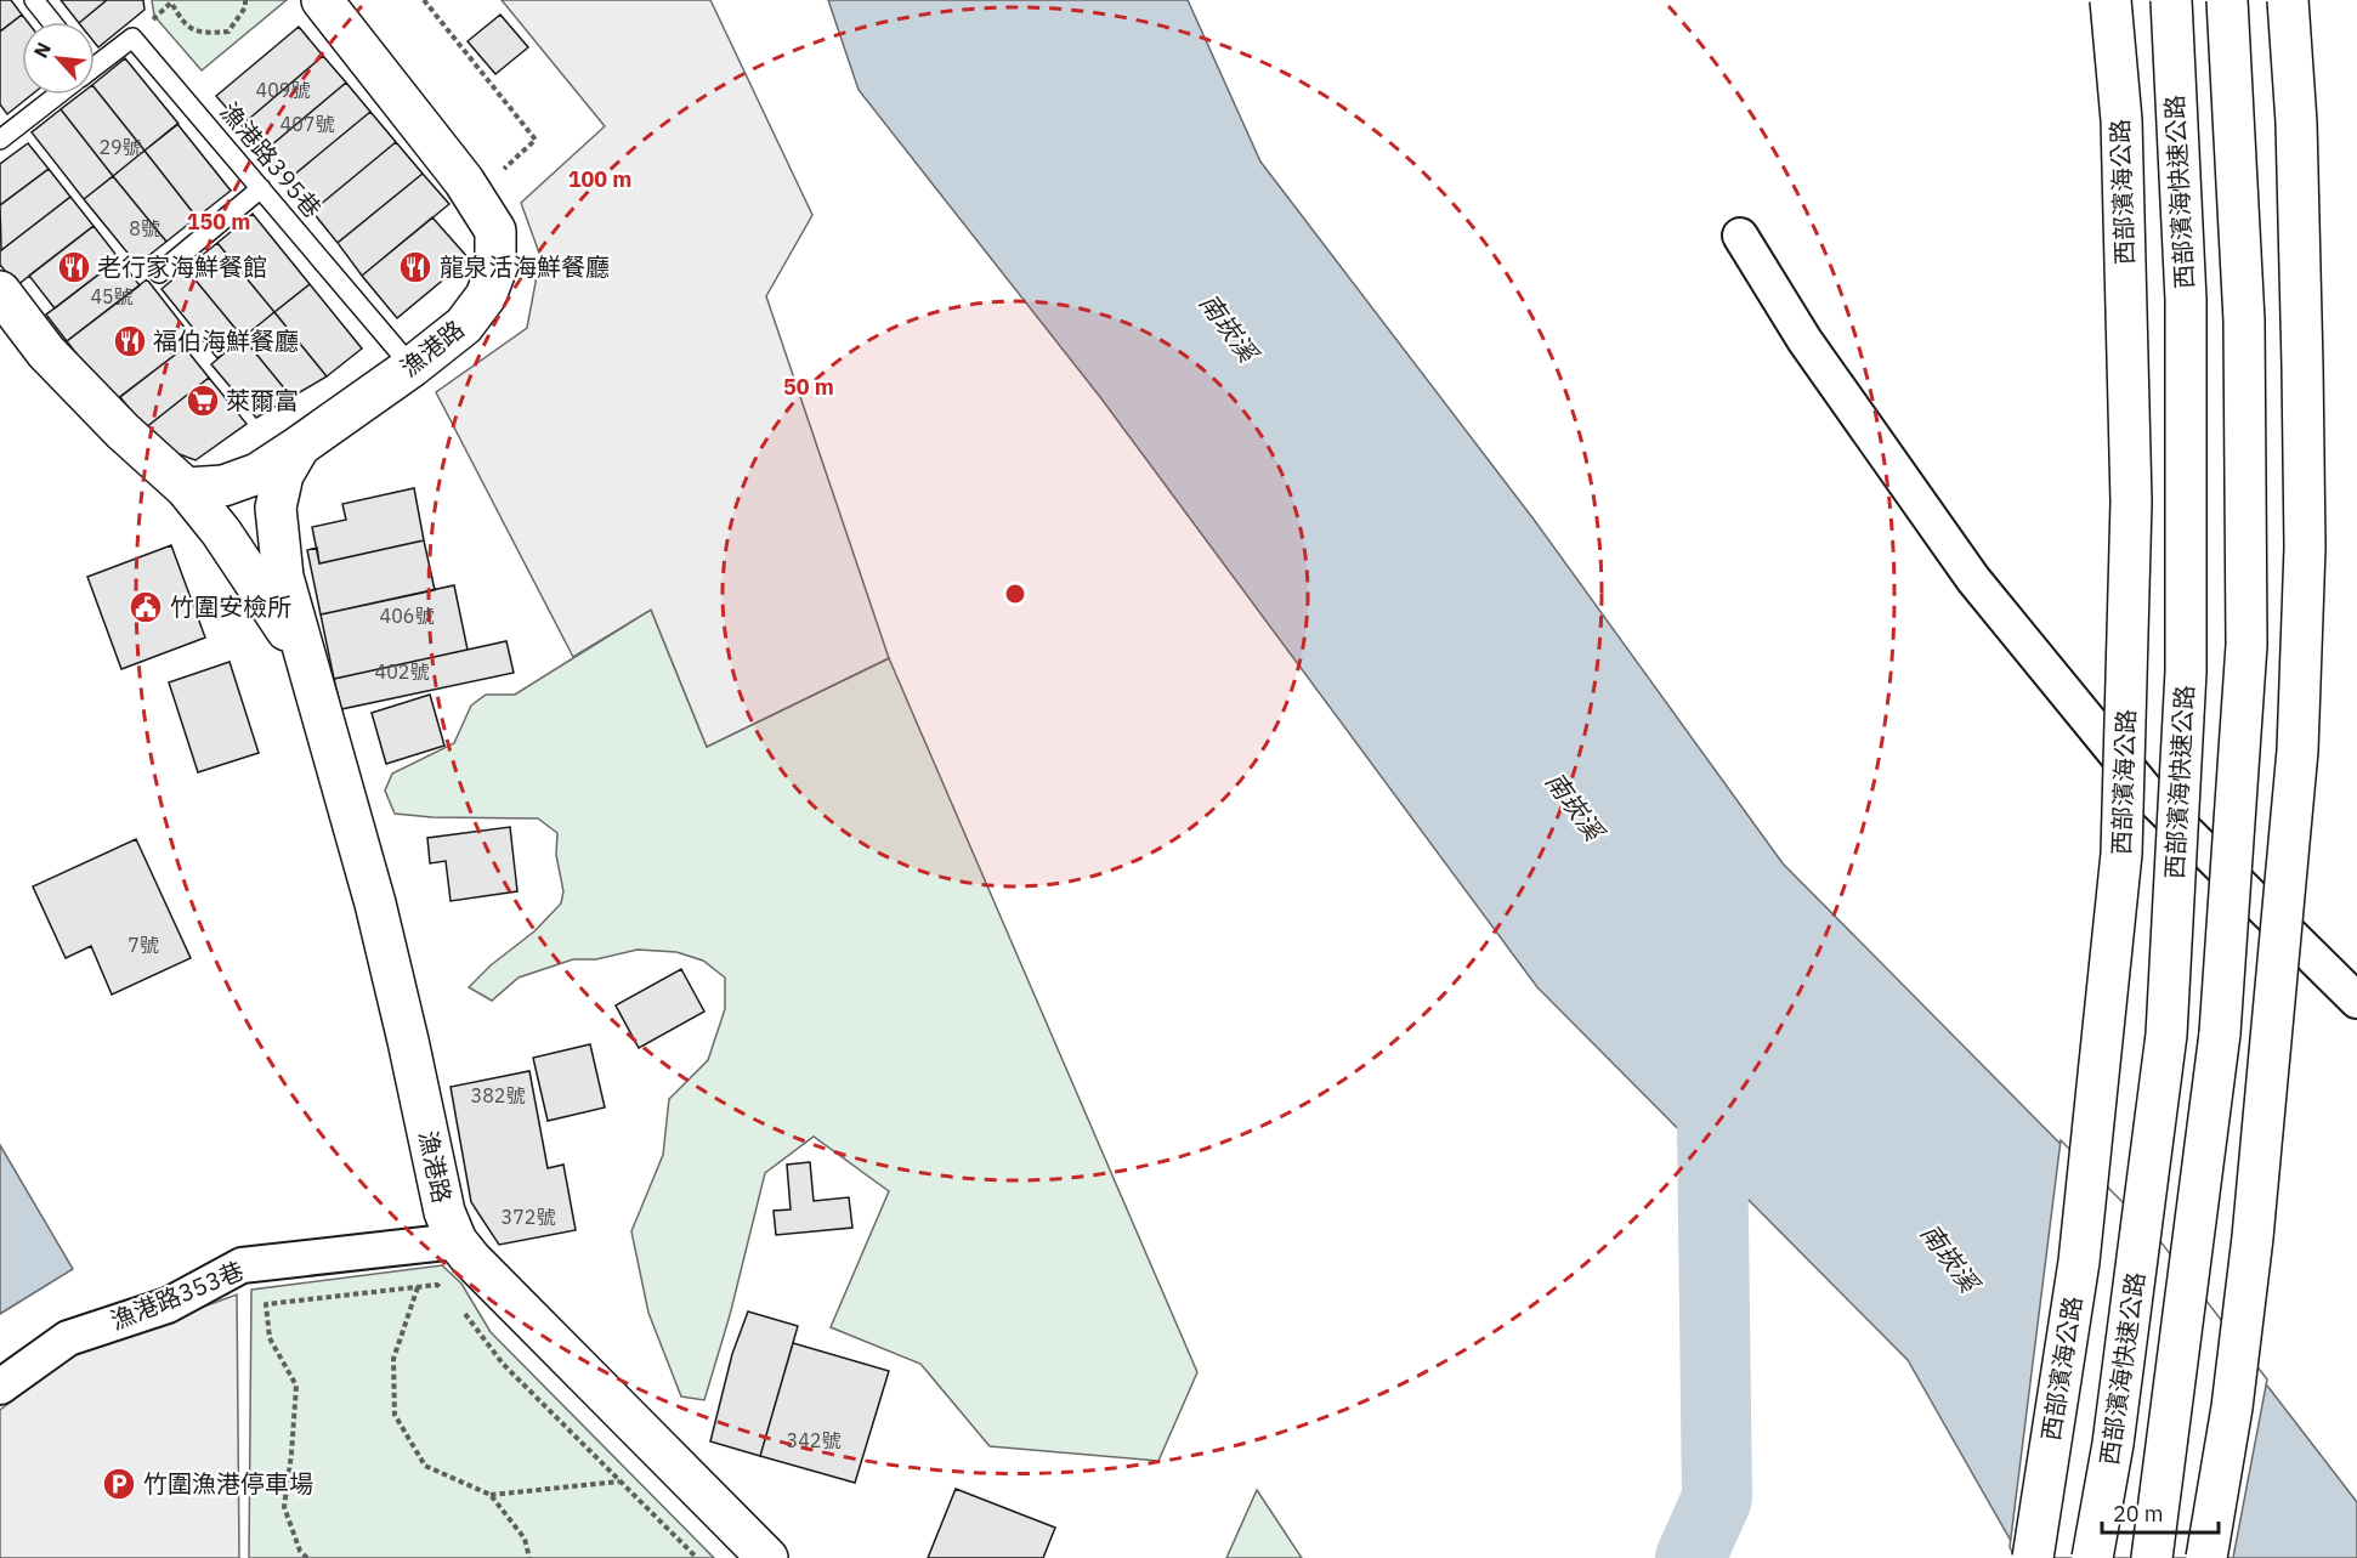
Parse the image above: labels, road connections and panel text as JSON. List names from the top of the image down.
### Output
{
  "streets": {
    "main road": ["西部濱海公路", "西部濱海快速公路", "漁港路"],
    "street": ["漁港路353巷"],
    "lane": ["漁港路395巷"]
  },
  "crossings": [
    ["漁港路395巷", "漁港路"],
    ["漁港路", "漁港路353巷"]
  ],
  "water": ["南崁溪"],
  "places": {
    "restaurant": ["老行家海鮮餐館", "龍泉活海鮮餐廳", "福伯海鮮餐廳"],
    "supermarket": ["萊爾富"],
    "public building": ["竹圍安檢所"],
    "parking": ["竹圍漁港停車場"]
  },
  "house_numbers": [
    "409號",
    "407號",
    "29號",
    "8號",
    "45號",
    "406號",
    "402號",
    "7號",
    "382號",
    "372號",
    "342號"
  ],
  "scale_bar": "20 m",
  "north": "top left",
  "rings": ["100 m", "150 m", "50 m"]
}
